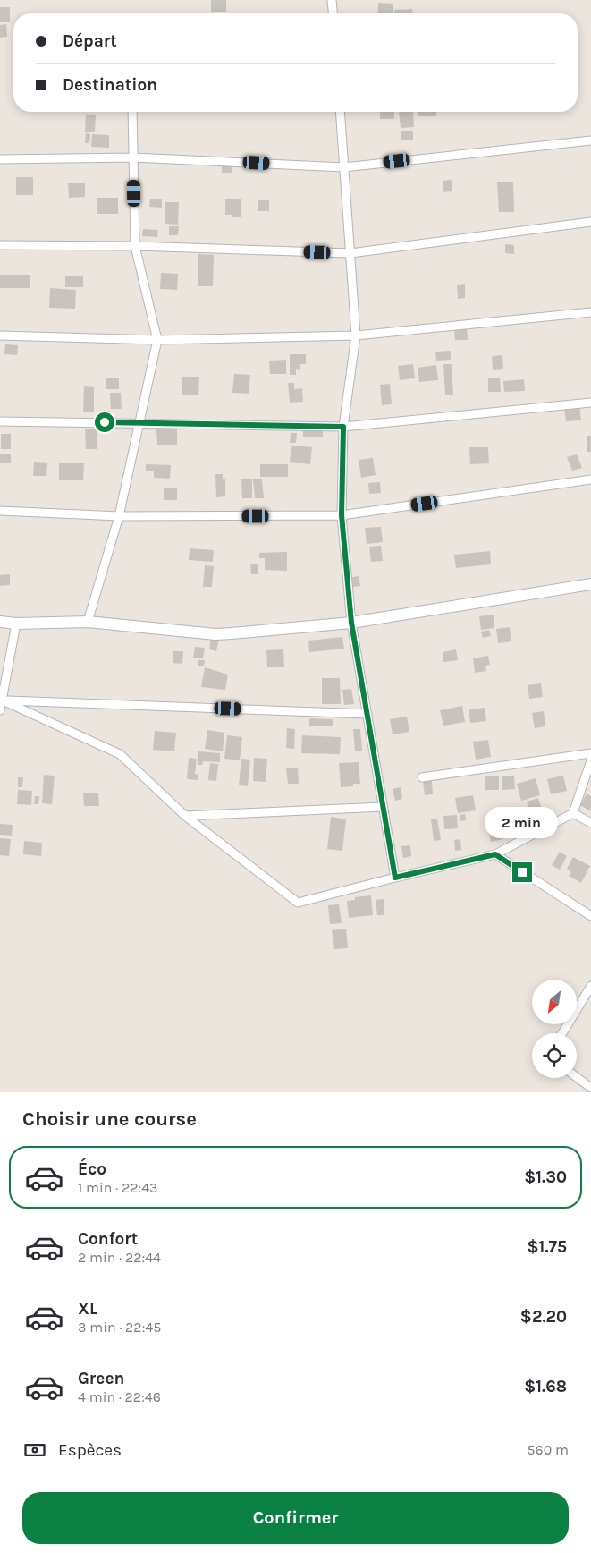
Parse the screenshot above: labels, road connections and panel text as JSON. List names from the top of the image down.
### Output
{
  "north": "bottom left",
  "page": {
    "banner": ["Départ", "Destination"],
    "bubble": "2 min",
    "heading": "Choisir une course",
    "list": [
      {
        "name": "Éco",
        "note": "1 min · 22:43",
        "value": "$1.30"
      },
      {
        "name": "Confort",
        "note": "2 min · 22:44",
        "value": "$1.75"
      },
      {
        "name": "XL",
        "note": "3 min · 22:45",
        "value": "$2.20"
      },
      {
        "name": "Green",
        "note": "4 min · 22:46",
        "value": "$1.68"
      }
    ],
    "pay": ["Espèces", "560 m"],
    "buttons": "Confirmer"
  }
}
